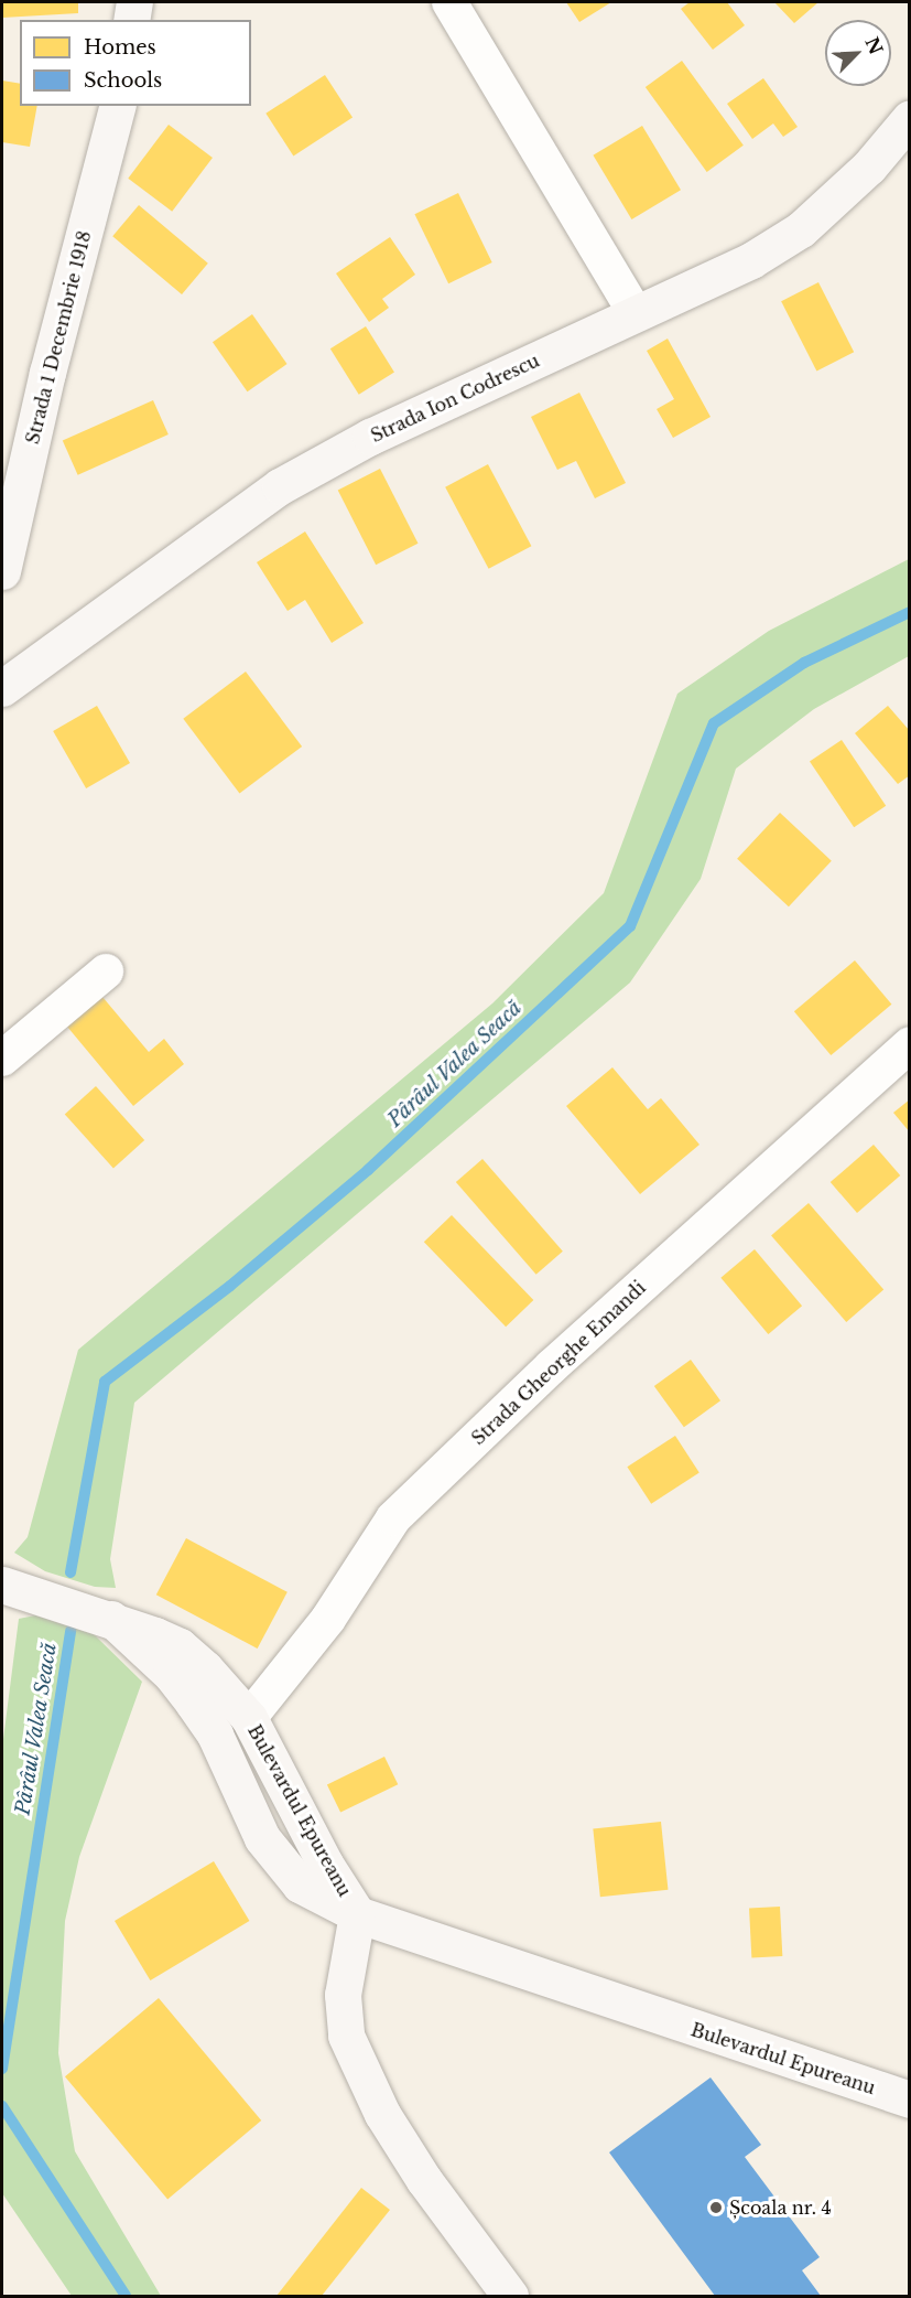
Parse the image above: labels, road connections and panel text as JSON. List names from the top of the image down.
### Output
{
  "streets": {
    "main road": ["Strada 1 Decembrie 1918", "Strada Ion Codrescu", "Bulevardul Epureanu"],
    "street": ["Strada Gheorghe Emandi"]
  },
  "crossings": [
    ["Strada Gheorghe Emandi", "Bulevardul Epureanu"]
  ],
  "water": ["Pârâul Valea Seacă"],
  "places": ["Școala nr. 4"],
  "legend": ["Homes", "Schools"],
  "north": "top right"
}
